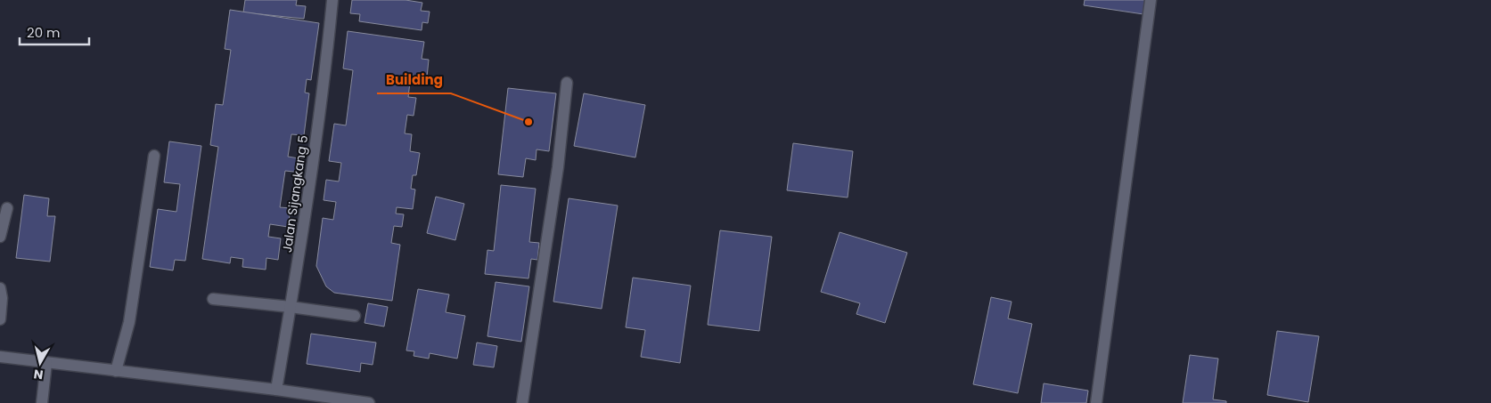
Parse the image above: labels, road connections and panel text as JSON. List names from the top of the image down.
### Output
{
  "streets": {
    "street": ["Jalan Sijangkang 5"]
  },
  "places": ["Building"],
  "scale_bar": "20 m",
  "north": "bottom"
}
